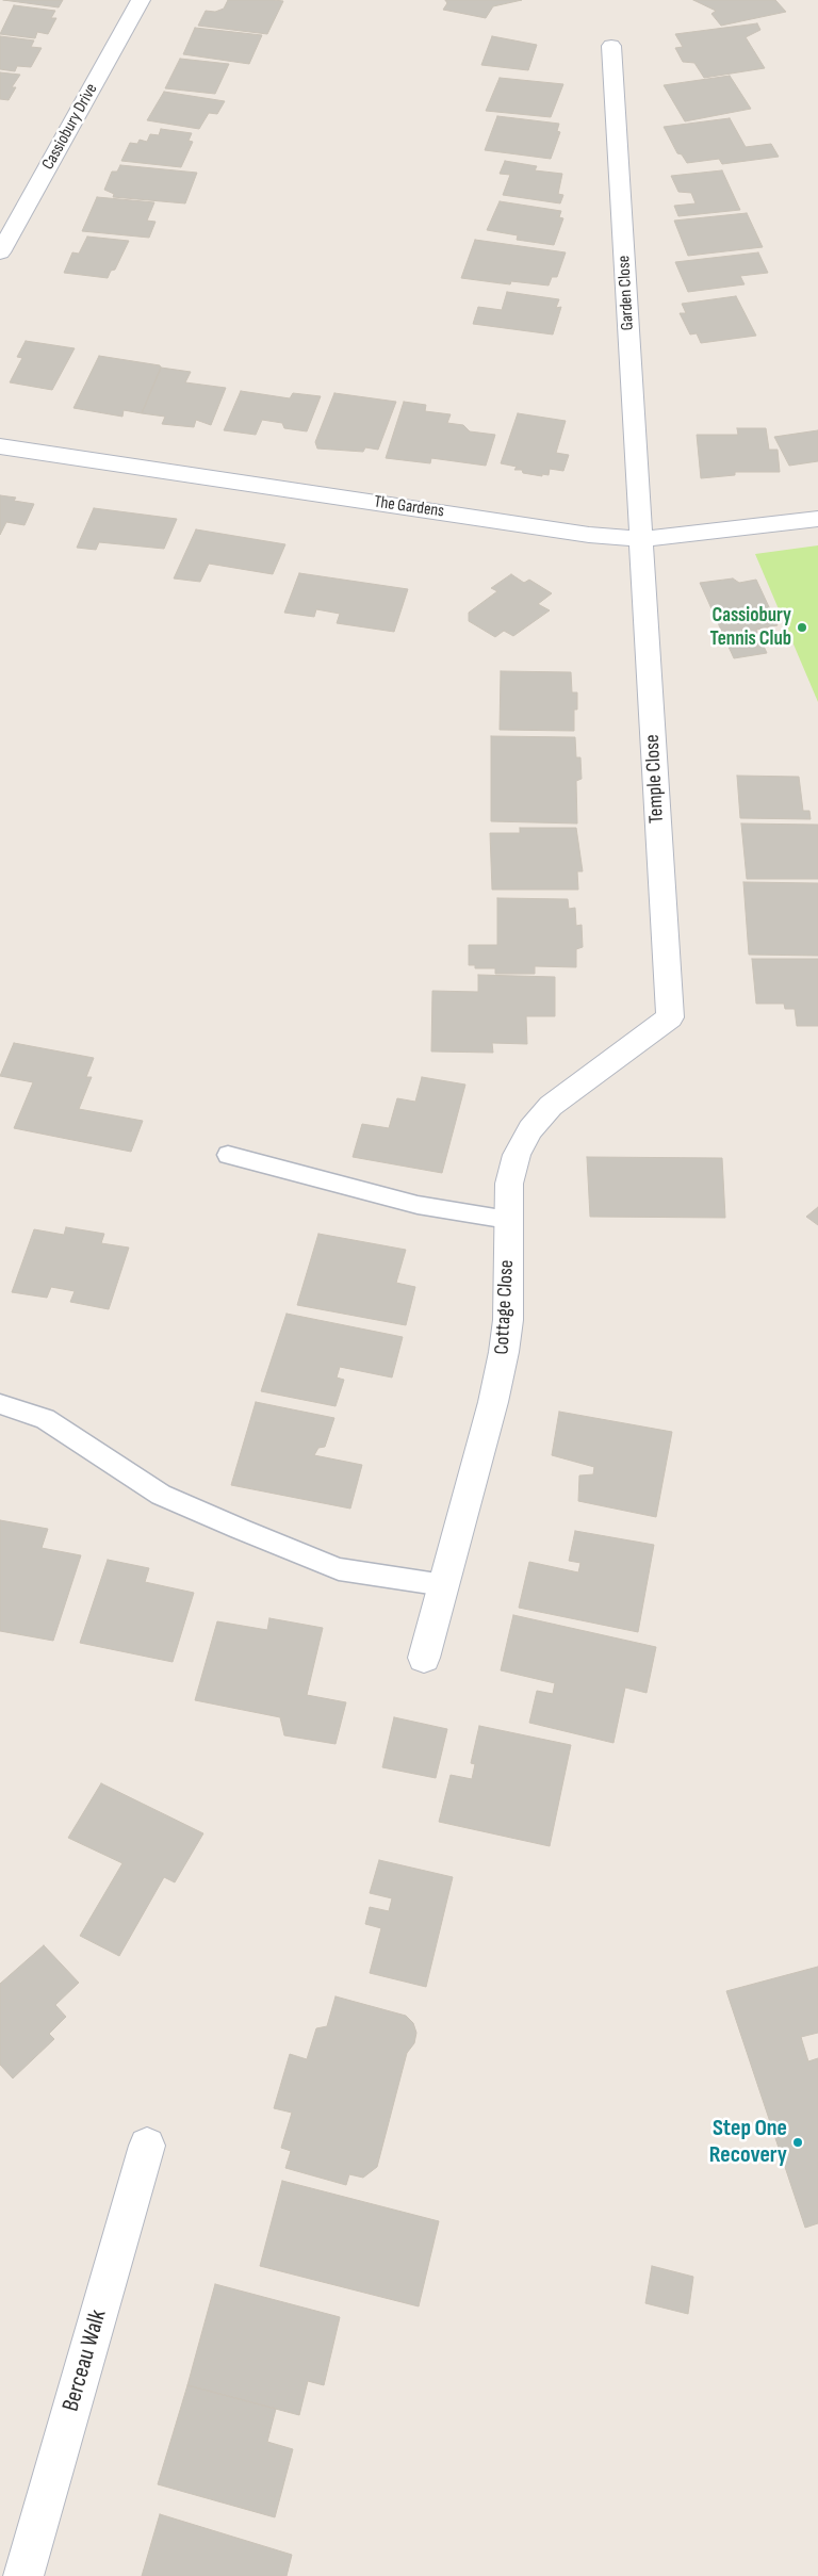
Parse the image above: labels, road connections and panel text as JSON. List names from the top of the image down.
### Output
{
  "streets": {
    "street": [
      "Cassiobury Drive",
      "Garden Close",
      "The Gardens",
      "Temple Close",
      "Cottage Close",
      "Berceau Walk"
    ]
  },
  "crossings": [
    ["Garden Close", "The Gardens"],
    ["Garden Close", "Temple Close"],
    ["The Gardens", "Temple Close"],
    ["Temple Close", "Cottage Close"]
  ],
  "places": ["Cassiobury Tennis Club", "Step One Recovery"]
}
